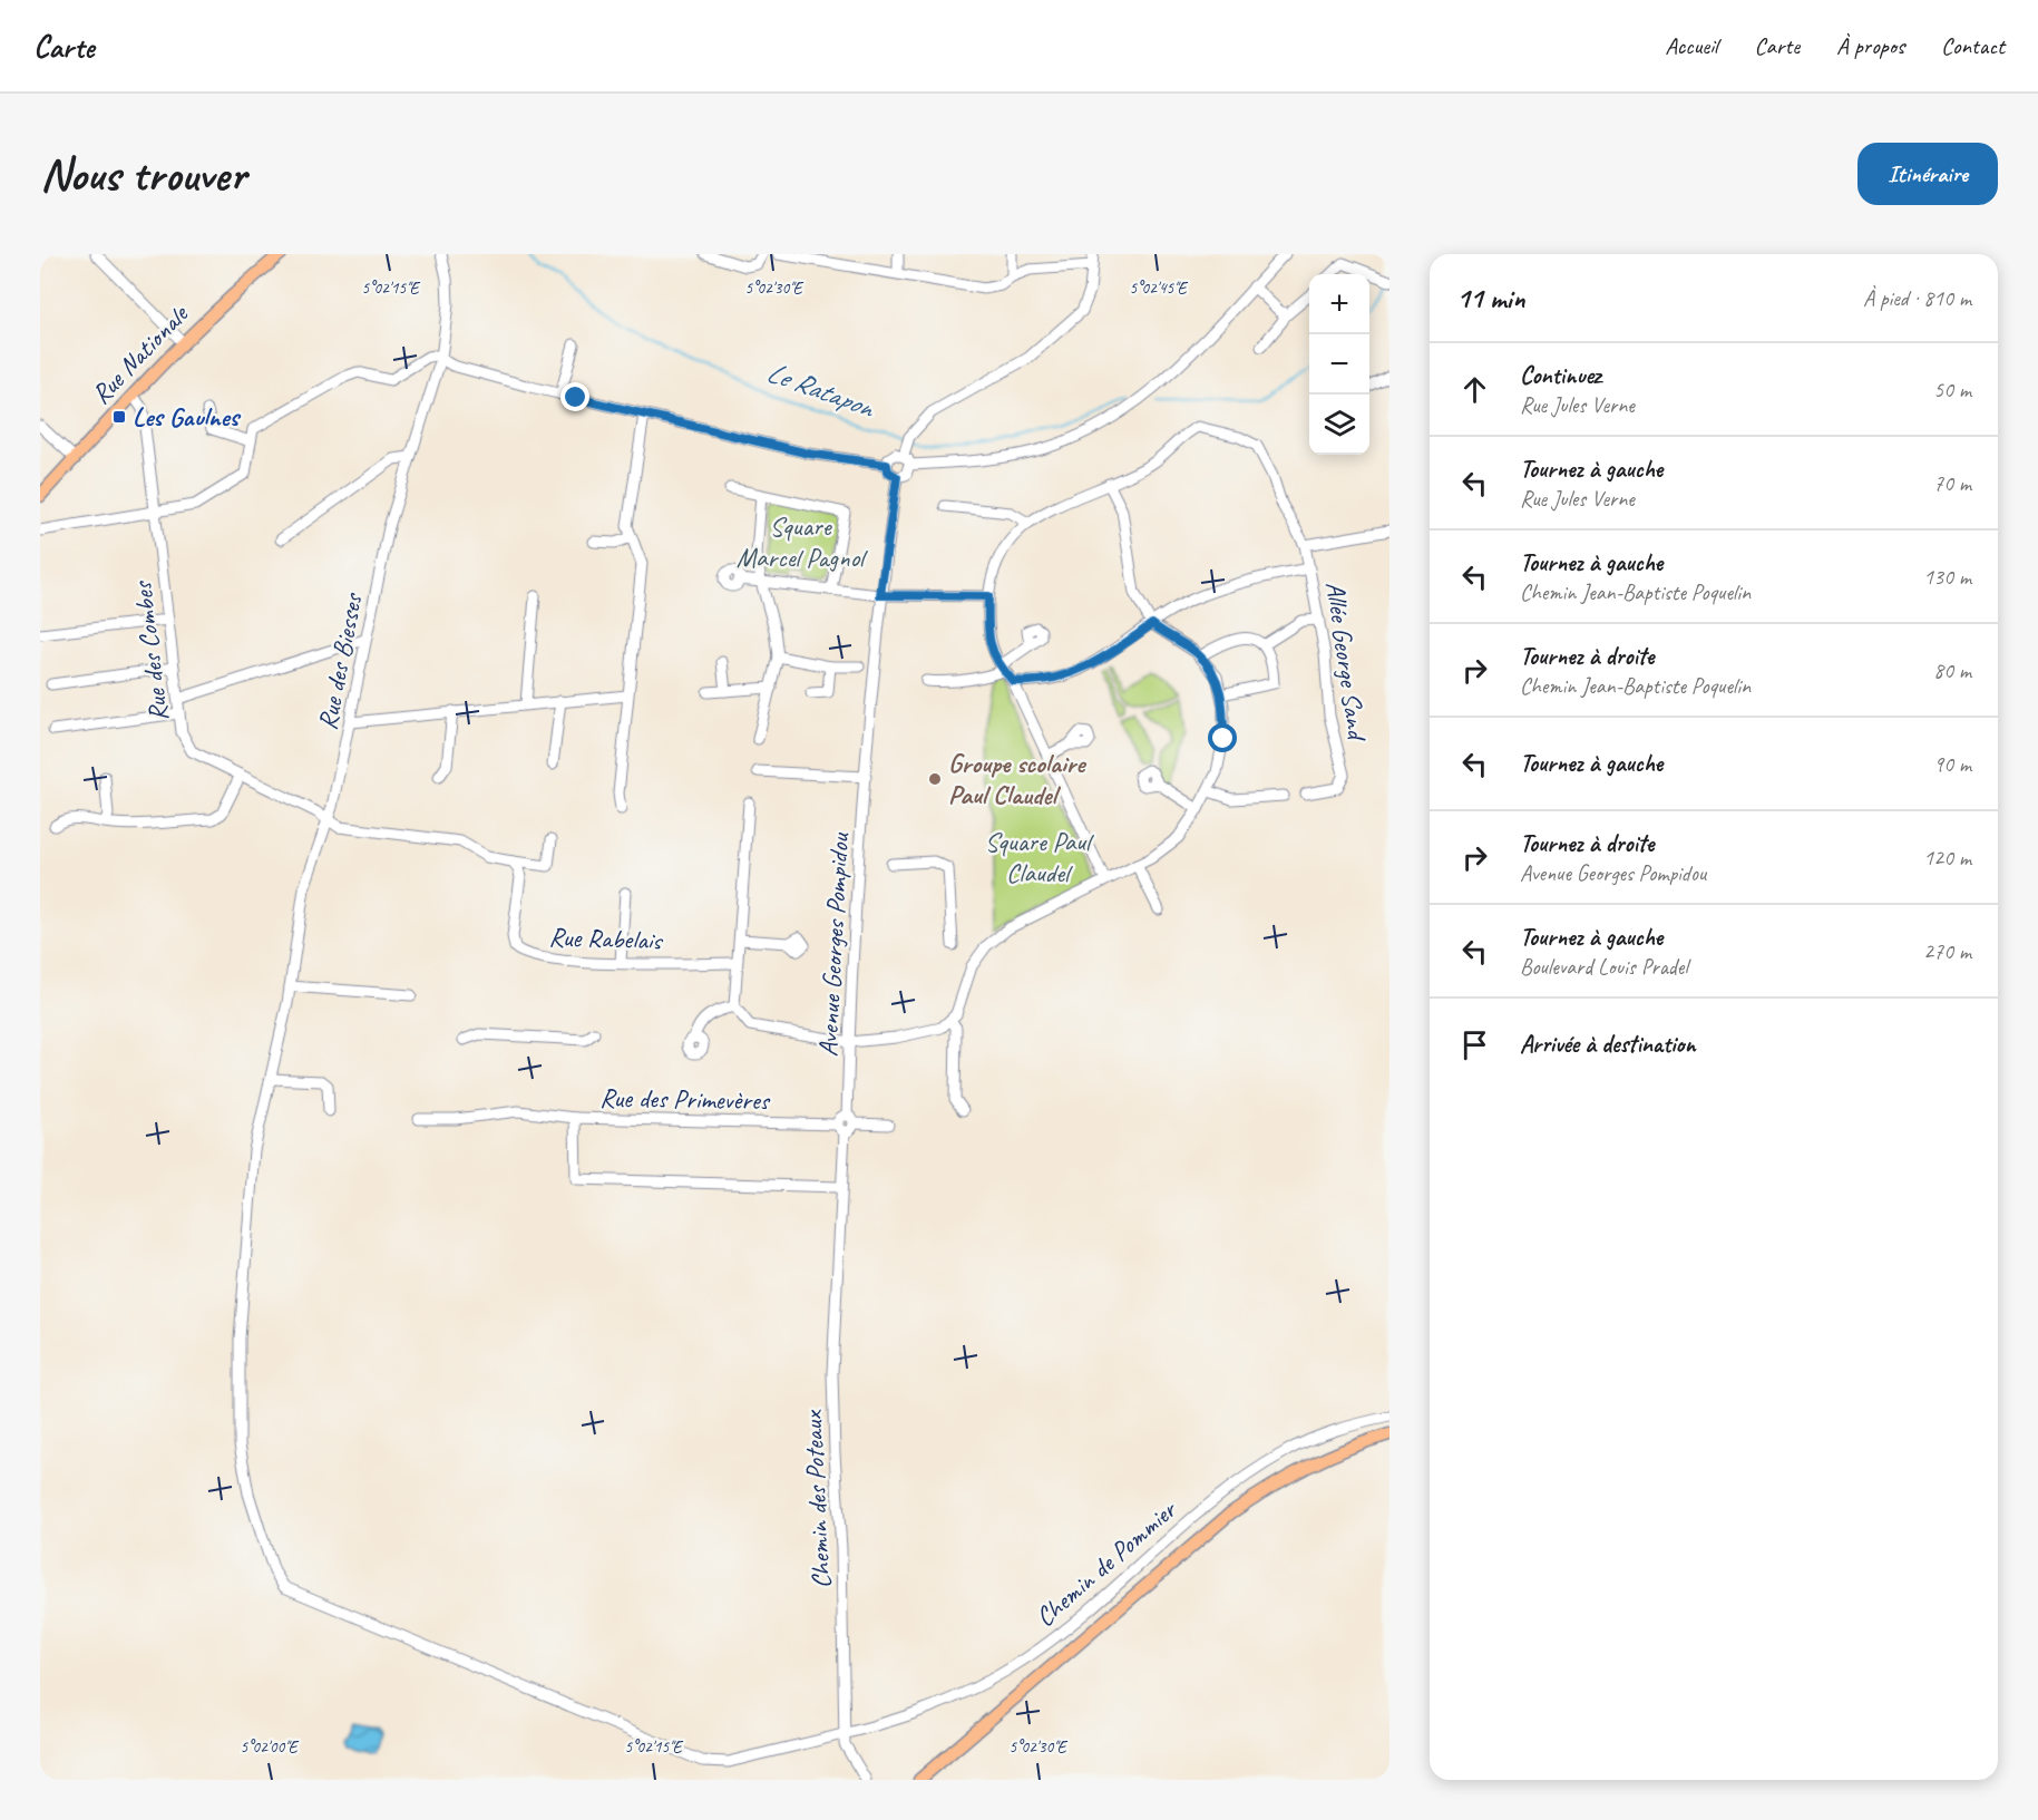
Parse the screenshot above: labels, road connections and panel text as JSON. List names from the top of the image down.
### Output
{
  "streets": {
    "main road": ["Rue Nationale"],
    "street": [
      "Rue des Combes",
      "Allée George Sand",
      "Rue des Biesses",
      "Rue Rabelais",
      "Avenue Georges Pompidou",
      "Rue des Primevères",
      "Chemin des Poteaux",
      "Chemin de Pommier"
    ]
  },
  "crossings": [
    ["Rue Nationale", "Rue des Combes"],
    ["Rue des Combes", "Rue des Biesses"],
    ["Rue des Biesses", "Chemin de Pommier"],
    ["Rue des Primevères", "Chemin des Poteaux"],
    ["Chemin des Poteaux", "Chemin de Pommier"]
  ],
  "water": ["Le Ratapon"],
  "parks": ["Square Marcel Pagnol", "Square Paul Claudel"],
  "places": {
    "transit": ["Les Gaulnes"],
    "other": ["Groupe scolaire Paul Claudel"]
  },
  "page": {
    "header": "Carte",
    "nav": [
      "Accueil",
      "Carte",
      "À propos",
      "Contact"
    ],
    "buttons": "Itinéraire",
    "title": "Nous trouver",
    "heading": ["11 min", "À pied · 810 m"],
    "map_buttons": ["+", "−"],
    "list": [
      ["Continuez", "Rue Jules Verne", "50 m"],
      ["Tournez à gauche", "Rue Jules Verne", "70 m"],
      ["Tournez à gauche", "Chemin Jean-Baptiste Poquelin", "130 m"],
      ["Tournez à droite", "Chemin Jean-Baptiste Poquelin", "80 m"],
      ["Tournez à gauche", "90 m"],
      ["Tournez à droite", "Avenue Georges Pompidou", "120 m"],
      ["Tournez à gauche", "Boulevard Louis Pradel", "270 m"],
      "Arrivée à destination"
    ]
  },
  "coordinates": [
    "5°02'15\"E",
    "5°02'30\"E",
    "5°02'45\"E",
    "5°02'00\"E"
  ]
}
